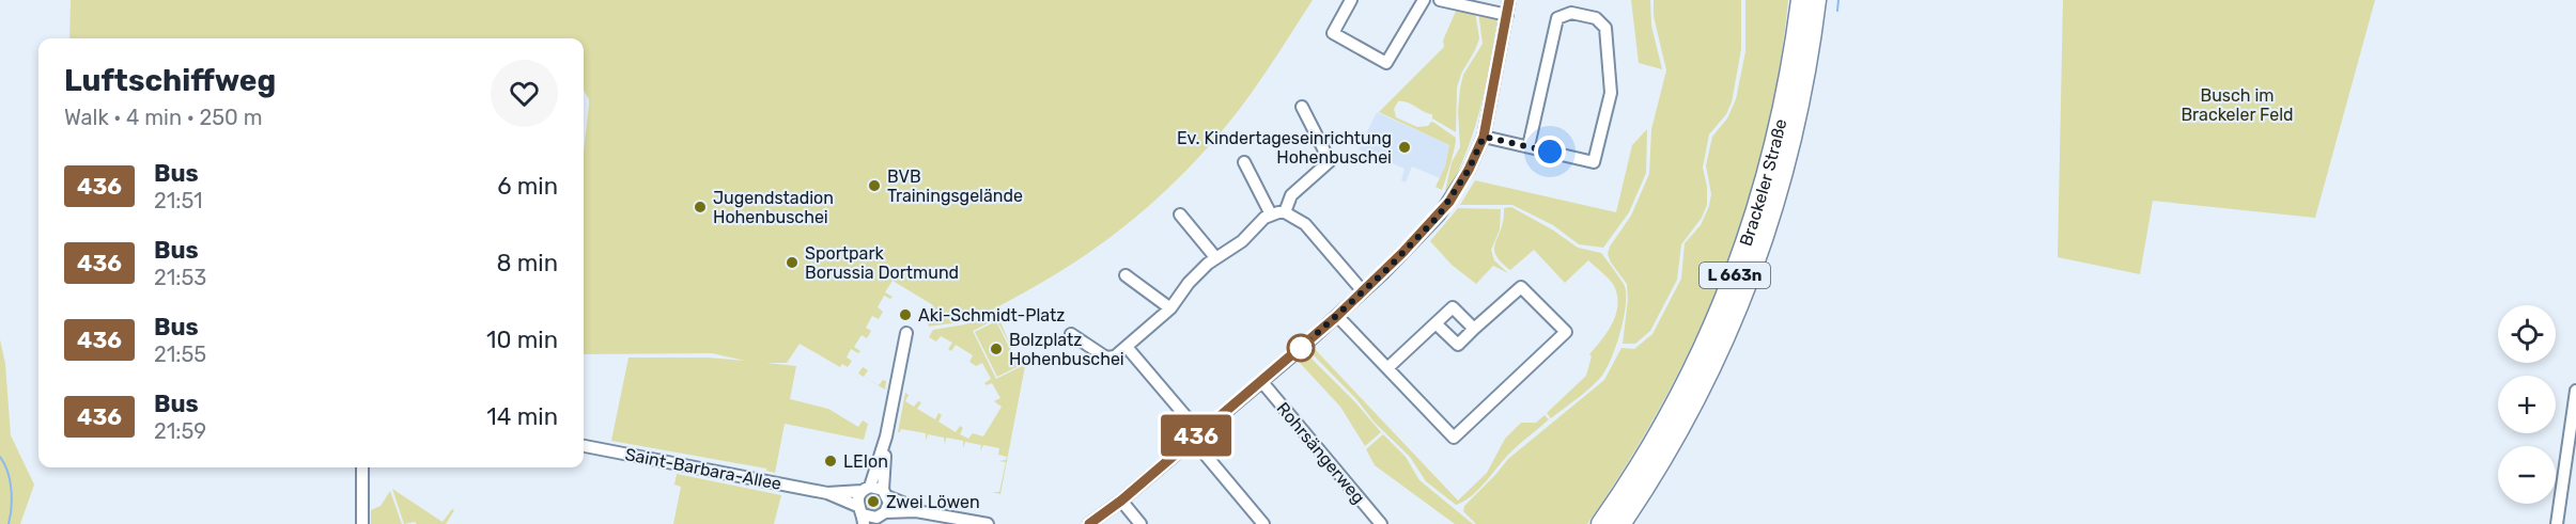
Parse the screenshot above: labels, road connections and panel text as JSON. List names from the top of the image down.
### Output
{
  "streets": {
    "highway": ["Brackeler Straße", "L 663n"],
    "street": ["Rohrsängerweg", "Saint-Barbara-Allee"]
  },
  "parks": ["Busch im Brackeler Feld"],
  "places": [
    "Ev. Kindertageseinrichtung Hohenbuschei",
    "BVB Trainingsgelände",
    "Jugendstadion Hohenbuschei",
    "Sportpark Borussia Dortmund",
    "Aki-Schmidt-Platz",
    "Bolzplatz Hohenbuschei",
    "LEIon",
    "Zwei Löwen"
  ],
  "lines": ["bus line 436"],
  "page": {
    "on_map": "436",
    "heading": ["Luftschiffweg", "Walk · 4 min · 250 m"],
    "list": [
      {
        "mark": "436",
        "name": "Bus",
        "note": "21:51",
        "value": "6 min"
      },
      {
        "mark": "436",
        "name": "Bus",
        "note": "21:53",
        "value": "8 min"
      },
      {
        "mark": "436",
        "name": "Bus",
        "note": "21:55",
        "value": "10 min"
      },
      {
        "mark": "436",
        "name": "Bus",
        "note": "21:59",
        "value": "14 min"
      }
    ],
    "map_buttons": ["+", "−"]
  }
}
